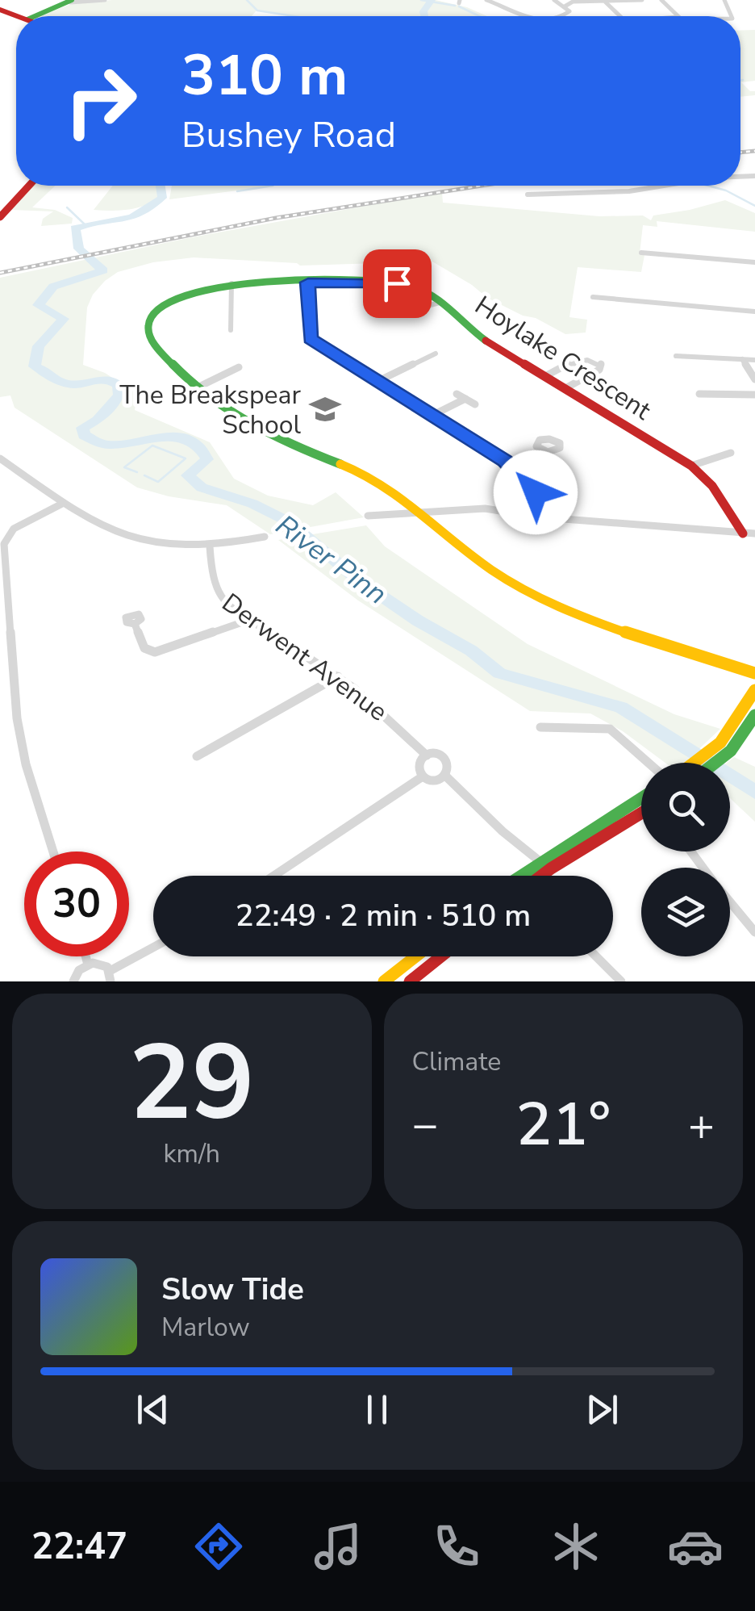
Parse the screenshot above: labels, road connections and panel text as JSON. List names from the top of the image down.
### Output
{
  "streets": {
    "street": ["Hoylake Crescent", "Derwent Avenue"]
  },
  "water": ["River Pinn"],
  "places": {
    "school or university": ["The Breakspear School"]
  },
  "page": {
    "turn": ["310 m", "Bushey Road"],
    "limit": "30",
    "trip": "22:49 · 2 min · 510 m",
    "tile": [
      ["29", "km/h"],
      "Climate"
    ],
    "heat": ["−", "21°", "+"],
    "song": ["Slow Tide", "Marlow"],
    "tabs": "22:47"
  }
}
